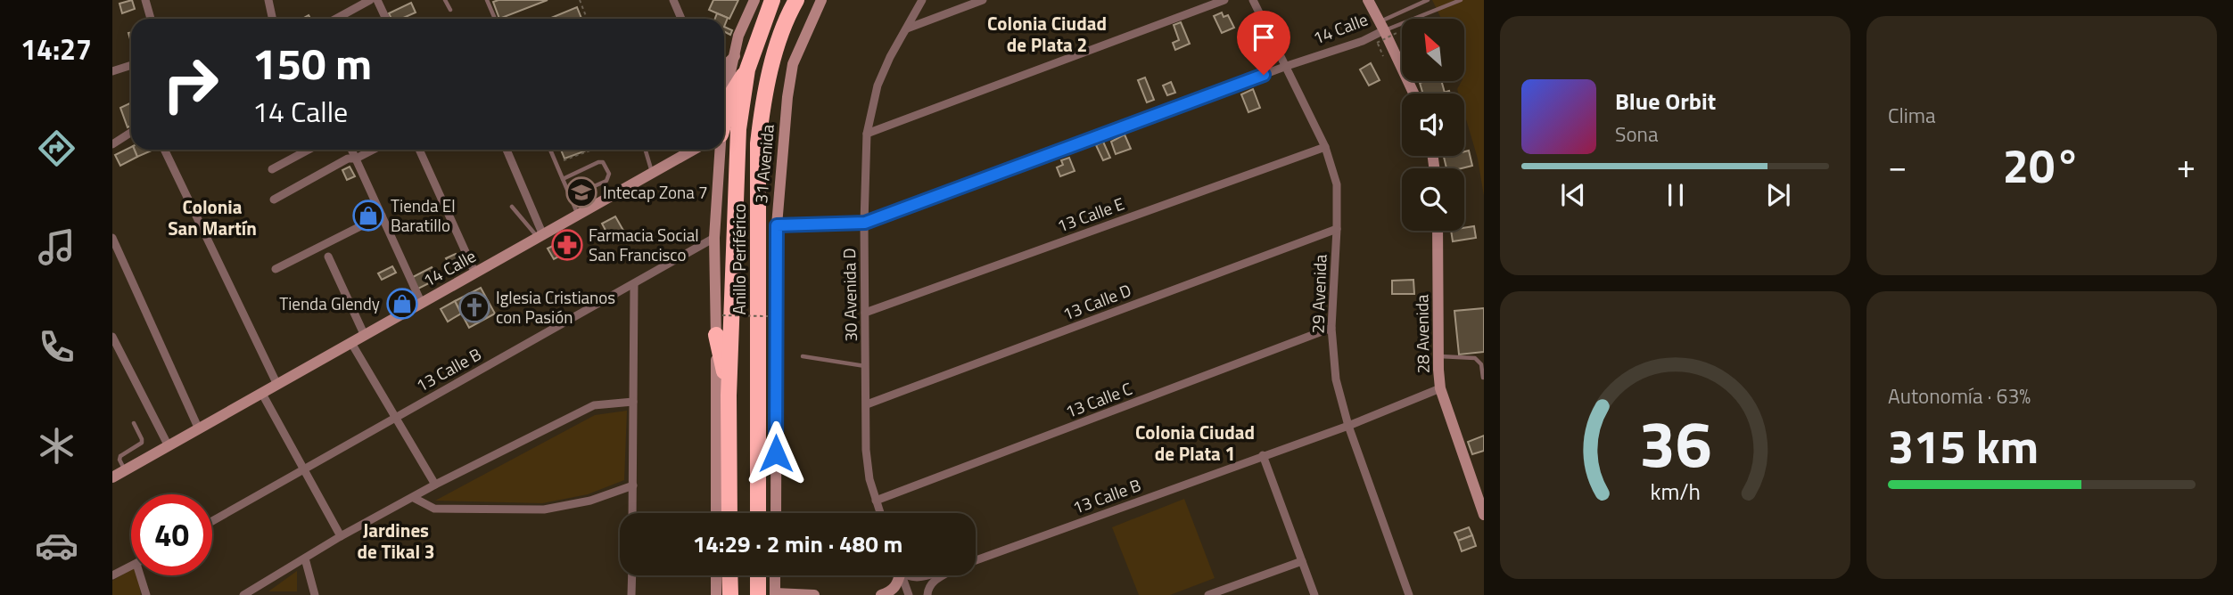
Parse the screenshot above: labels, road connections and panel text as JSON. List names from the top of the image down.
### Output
{
  "streets": {
    "highway": ["Anillo Periférico"],
    "street": [
      "14 Calle",
      "31 Avenida",
      "13 Calle E",
      "29 Avenida",
      "30 Avenida D",
      "13 Calle D",
      "28 Avenida",
      "13 Calle B",
      "13 Calle C"
    ]
  },
  "crossings": [
    ["14 Calle", "31 Avenida"],
    ["14 Calle", "29 Avenida"],
    ["14 Calle", "30 Avenida D"],
    ["13 Calle E", "29 Avenida"],
    ["13 Calle E", "30 Avenida D"],
    ["29 Avenida", "13 Calle D"],
    ["29 Avenida", "13 Calle B"],
    ["29 Avenida", "13 Calle C"],
    ["30 Avenida D", "13 Calle D"],
    ["30 Avenida D", "13 Calle C"],
    ["28 Avenida", "13 Calle B"]
  ],
  "districts": [
    "Colonia Ciudad de Plata 2",
    "Colonia San Martín",
    "Colonia Ciudad de Plata 1",
    "Jardines de Tikal 3"
  ],
  "places": {
    "school or university": ["Intecap Zona 7"],
    "shop": ["Tienda El Baratillo", "Tienda Glendy"],
    "pharmacy": ["Farmacia Social San Francisco"],
    "church": ["Iglesia Cristianos con Pasión"]
  },
  "north": "top left",
  "page": {
    "tabs": "14:27",
    "tile": [
      "Clima",
      ["Autonomía · 63%", "315 km"]
    ],
    "turn": ["150 m", "14 Calle"],
    "song": ["Blue Orbit", "Sona"],
    "heat": ["−", "20°", "+"],
    "limit": "40",
    "trip": "14:29 · 2 min · 480 m",
    "gauge": ["36", "km/h"]
  }
}
